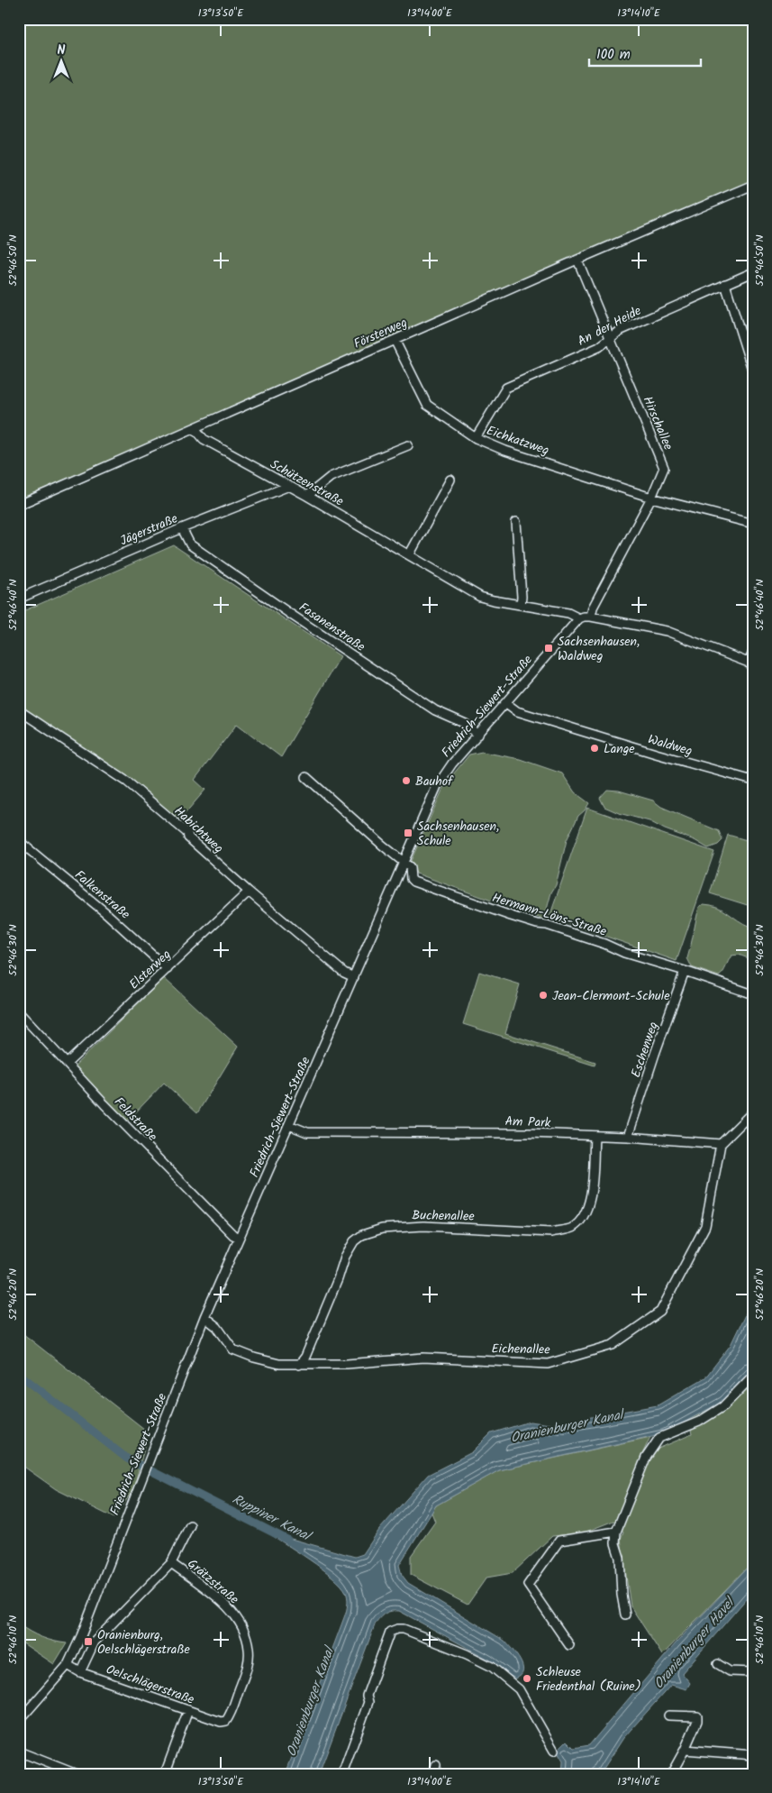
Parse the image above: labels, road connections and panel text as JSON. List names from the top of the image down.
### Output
{
  "streets": {
    "street": [
      "An der Heide",
      "Försterweg",
      "Hirschallee",
      "Eichkatzweg",
      "Schützenstraße",
      "Jägerstraße",
      "Fasanenstraße",
      "Friedrich-Siewert-Straße",
      "Waldweg",
      "Habichtweg",
      "Falkenstraße",
      "Hermann-Löns-Straße",
      "Elsterweg",
      "Eschenweg",
      "Feldstraße",
      "Am Park",
      "Buchenallee",
      "Eichenallee",
      "Grätzstraße",
      "Oelschlägerstraße"
    ]
  },
  "crossings": [
    ["An der Heide", "Hirschallee"],
    ["An der Heide", "Eichkatzweg"],
    ["Försterweg", "Hirschallee"],
    ["Försterweg", "Eichkatzweg"],
    ["Försterweg", "Schützenstraße"],
    ["Hirschallee", "Eichkatzweg"],
    ["Schützenstraße", "Jägerstraße"],
    ["Schützenstraße", "Friedrich-Siewert-Straße"],
    ["Jägerstraße", "Fasanenstraße"],
    ["Fasanenstraße", "Friedrich-Siewert-Straße"],
    ["Friedrich-Siewert-Straße", "Waldweg"],
    ["Friedrich-Siewert-Straße", "Habichtweg"],
    ["Friedrich-Siewert-Straße", "Hermann-Löns-Straße"],
    ["Friedrich-Siewert-Straße", "Feldstraße"],
    ["Friedrich-Siewert-Straße", "Am Park"],
    ["Friedrich-Siewert-Straße", "Eichenallee"],
    ["Friedrich-Siewert-Straße", "Oelschlägerstraße"],
    ["Habichtweg", "Elsterweg"],
    ["Falkenstraße", "Elsterweg"],
    ["Hermann-Löns-Straße", "Eschenweg"],
    ["Elsterweg", "Feldstraße"],
    ["Eschenweg", "Am Park"],
    ["Am Park", "Buchenallee"],
    ["Am Park", "Eichenallee"],
    ["Buchenallee", "Eichenallee"],
    ["Grätzstraße", "Oelschlägerstraße"]
  ],
  "water": ["Oranienburger Kanal", "Ruppiner Kanal", "Oranienburger Havel"],
  "places": {
    "transit": ["Sachsenhausen, Waldweg", "Sachsenhausen, Schule", "Oranienburg, Oelschlägerstraße"],
    "other": [
      "Lange",
      "Bauhof",
      "Jean-Clermont-Schule",
      "Schleuse Friedenthal (Ruine)"
    ]
  },
  "scale_bar": "100 m",
  "north": "top",
  "coordinates": [
    "13°13'50\"E",
    "13°14'00\"E",
    "13°14'10\"E",
    "52°46'50\"N",
    "52°46'40\"N",
    "52°46'30\"N",
    "52°46'20\"N",
    "52°46'10\"N"
  ]
}
